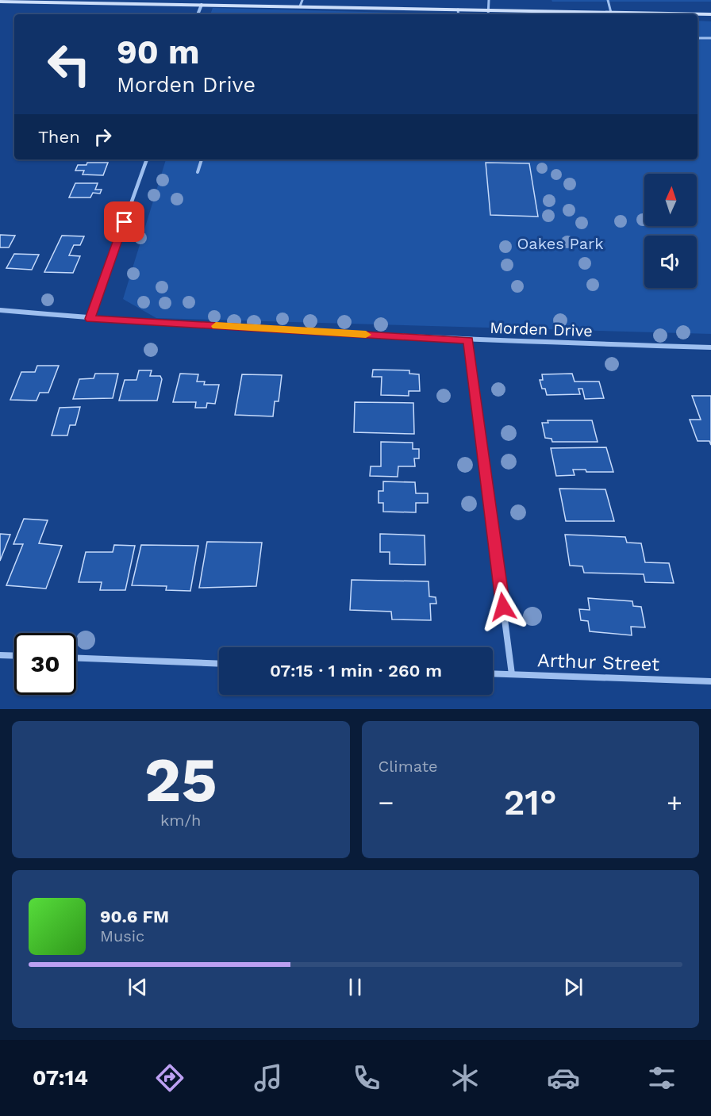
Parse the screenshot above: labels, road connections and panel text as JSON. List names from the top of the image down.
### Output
{
  "streets": {
    "street": ["Morden Drive", "Arthur Street"]
  },
  "parks": ["Oakes Park"],
  "north": "top",
  "page": {
    "turn": ["90 m", "Morden Drive"],
    "then": "Then",
    "limit": "30",
    "trip": "07:15 · 1 min · 260 m",
    "tile": [
      ["25", "km/h"],
      "Climate"
    ],
    "heat": ["−", "21°", "+"],
    "song": ["90.6 FM", "Music"],
    "tabs": "07:14"
  }
}
